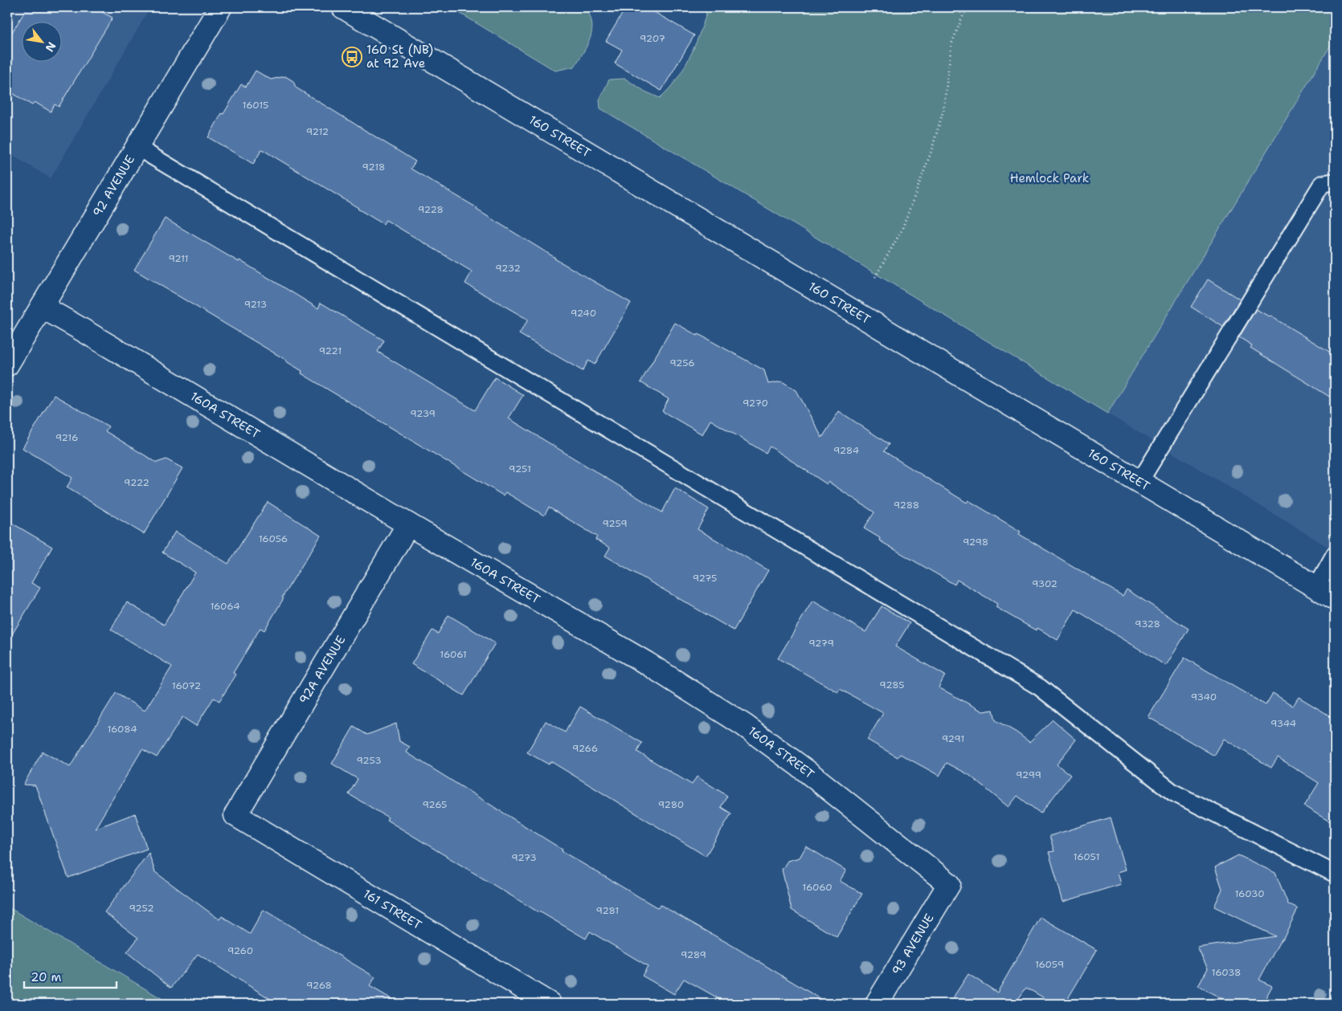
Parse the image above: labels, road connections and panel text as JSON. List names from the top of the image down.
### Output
{
  "streets": {
    "street": [
      "160 STREET",
      "92 AVENUE",
      "160A STREET",
      "92A AVENUE",
      "161 STREET",
      "93 AVENUE"
    ]
  },
  "crossings": [
    ["92 AVENUE", "160A STREET"],
    ["160A STREET", "92A AVENUE"],
    ["160A STREET", "93 AVENUE"],
    ["92A AVENUE", "161 STREET"]
  ],
  "parks": ["Hemlock Park"],
  "places": {
    "bus stop": ["160 St (NB) at 92 Ave"]
  },
  "house_numbers": [
    "9207",
    "16015",
    "9212",
    "9218",
    "9228",
    "9211",
    "9232",
    "9213",
    "9240",
    "9221",
    "9256",
    "9270",
    "9239",
    "9216",
    "9284",
    "9251",
    "9222",
    "9288",
    "9259",
    "16056",
    "9298",
    "9275",
    "9302",
    "16064",
    "9328",
    "9279",
    "16061",
    "9285",
    "16072",
    "9340",
    "9344",
    "16084",
    "9291",
    "9266",
    "9253",
    "9299",
    "9265",
    "9280",
    "16051",
    "9273",
    "16060",
    "16030",
    "9252",
    "9281",
    "9260",
    "9289",
    "16059",
    "16038",
    "9268"
  ],
  "scale_bar": "20 m",
  "north": "bottom right"
}
